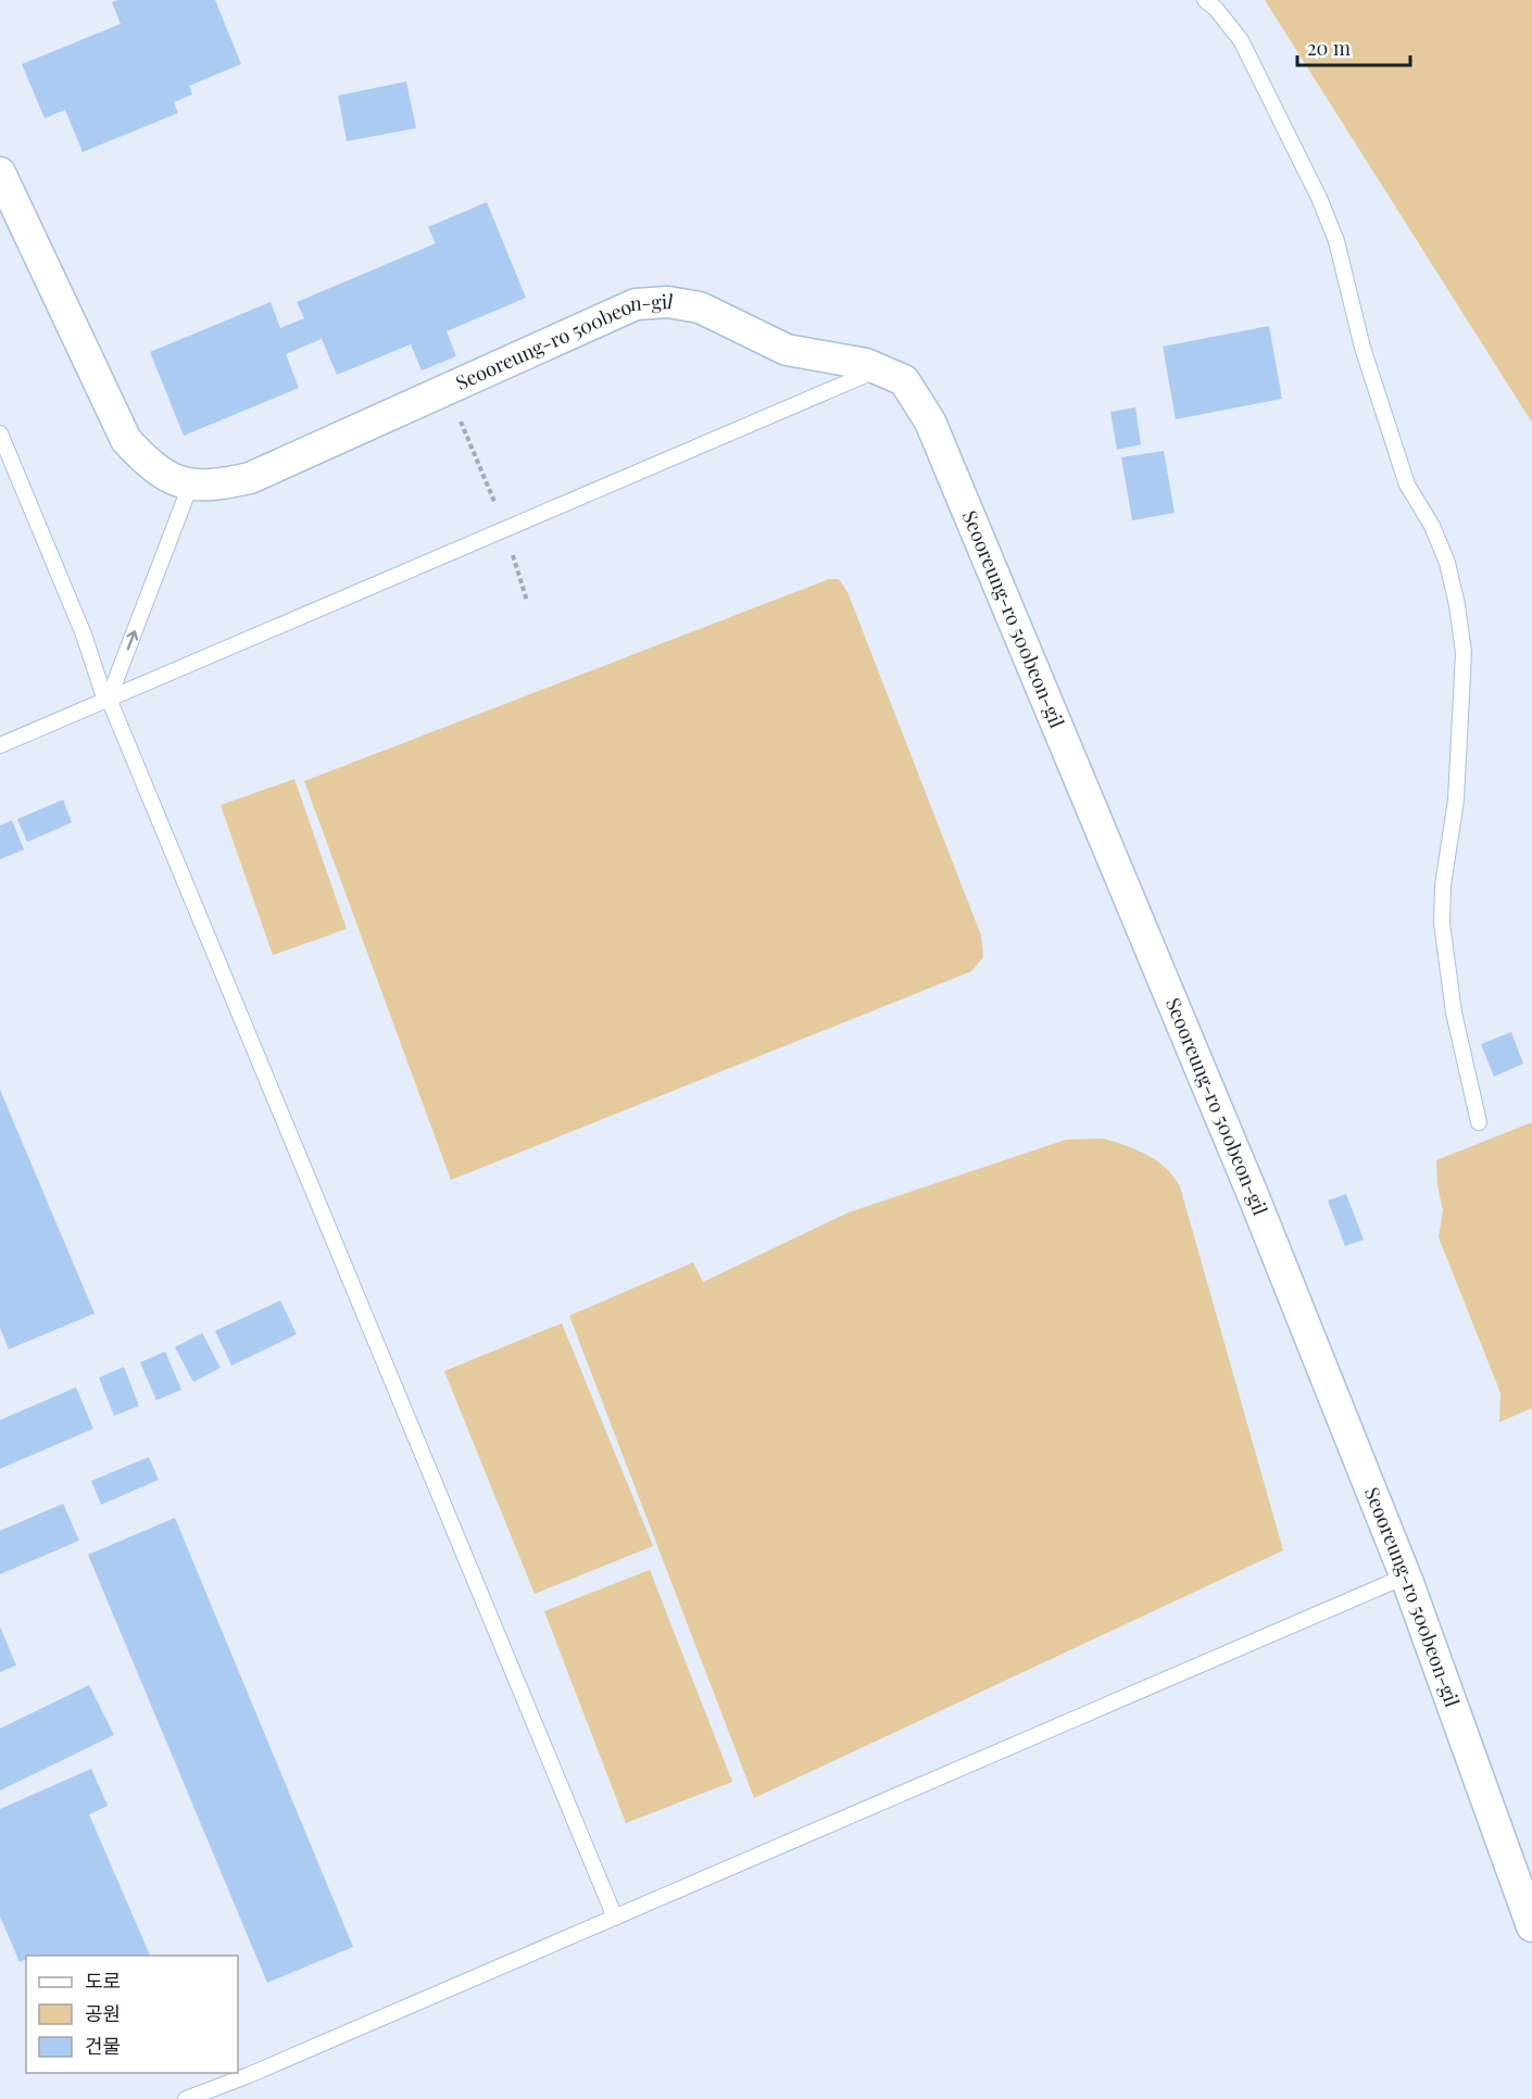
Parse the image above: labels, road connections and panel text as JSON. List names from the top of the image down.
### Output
{
  "streets": {
    "street": ["Seooreung-ro 500beon-gil"]
  },
  "legend": ["도로", "공원", "건물"],
  "scale_bar": "20 m"
}
